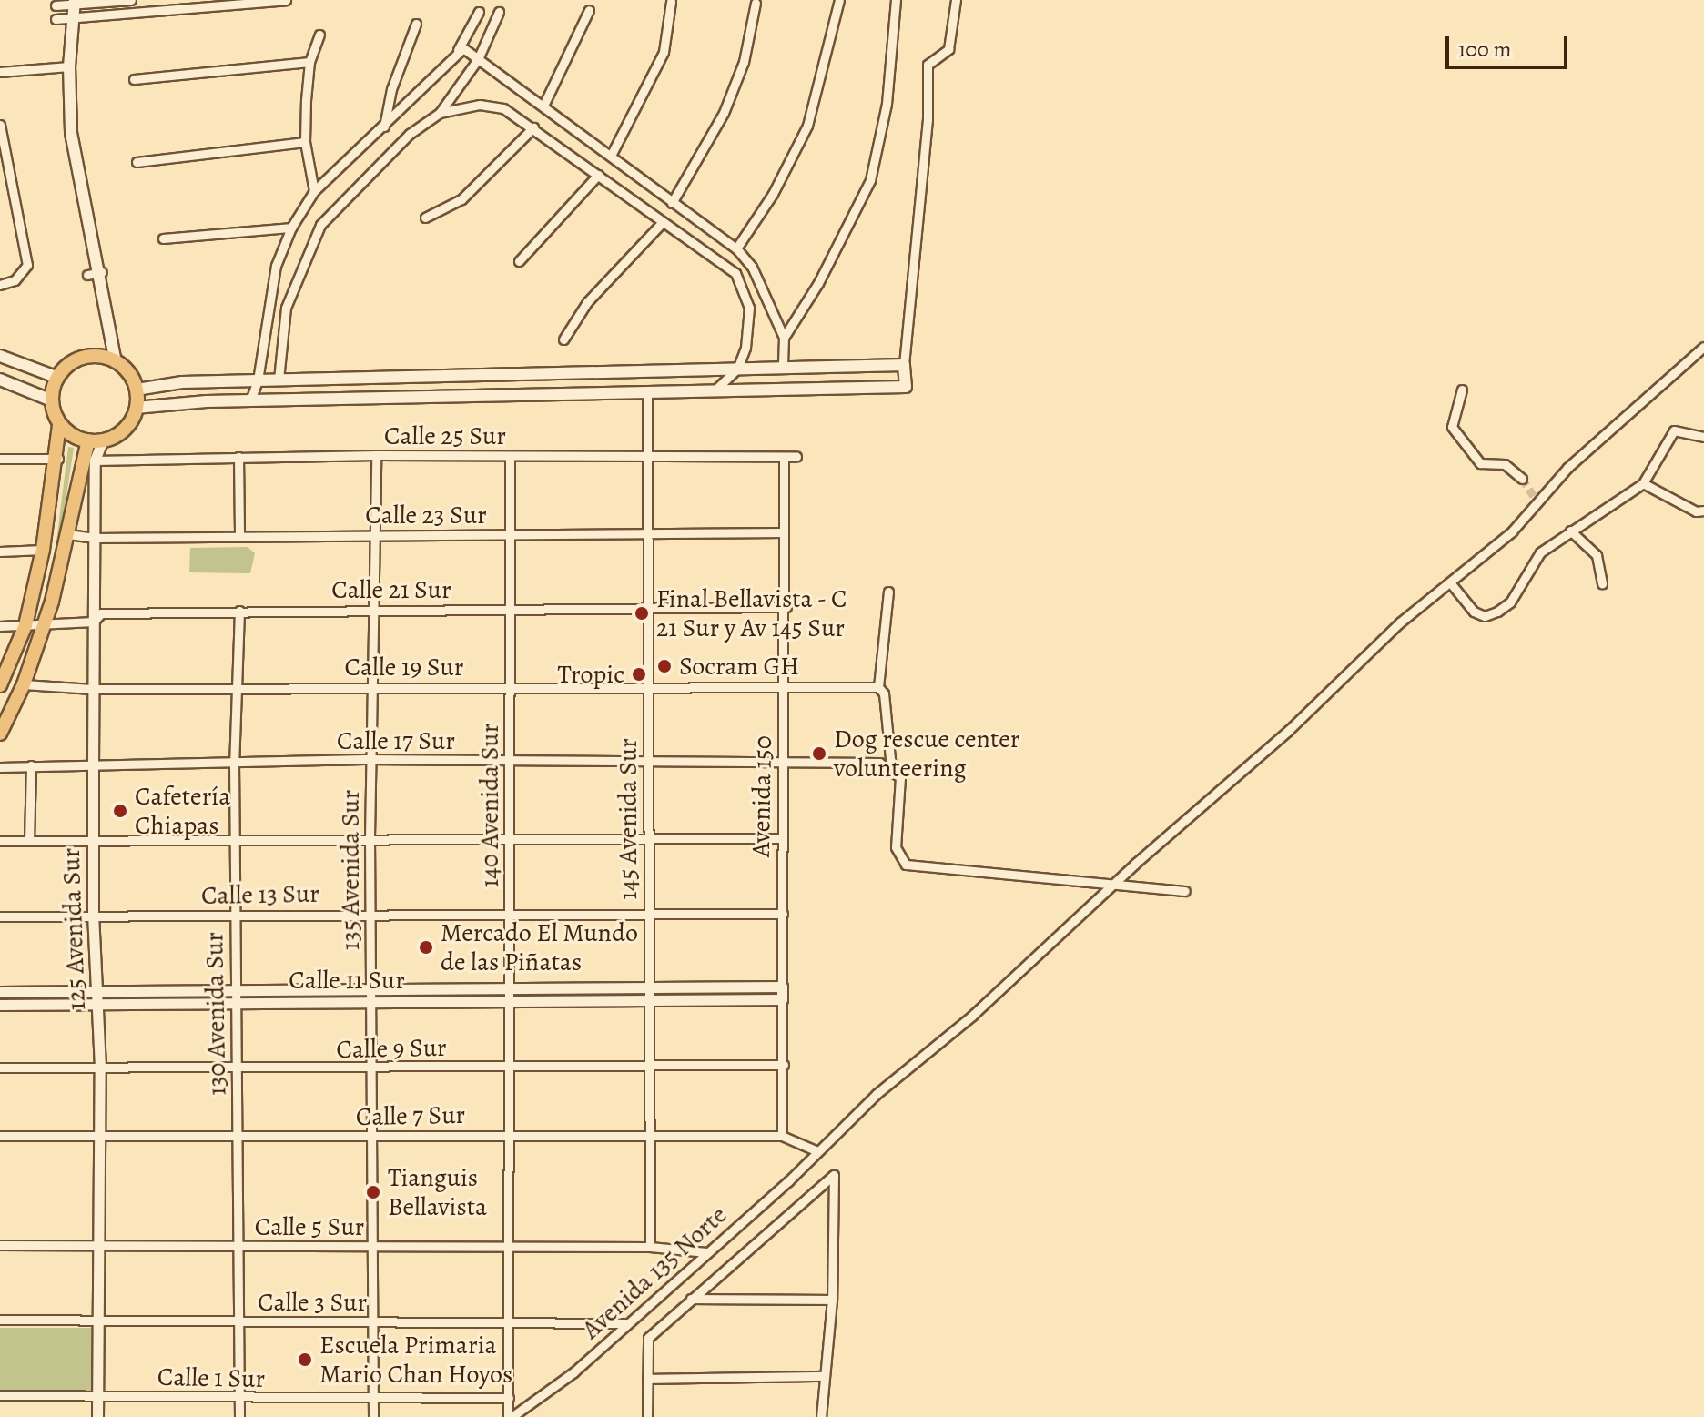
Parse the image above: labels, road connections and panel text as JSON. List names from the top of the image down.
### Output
{
  "streets": {
    "street": [
      "Calle 25 Sur",
      "Calle 23 Sur",
      "Calle 21 Sur",
      "Calle 19 Sur",
      "Calle 17 Sur",
      "Avenida 150",
      "140 Avenida Sur",
      "145 Avenida Sur",
      "135 Avenida Sur",
      "Calle 13 Sur",
      "125 Avenida Sur",
      "Calle 11 Sur",
      "130 Avenida Sur",
      "Calle 9 Sur",
      "Calle 7 Sur",
      "Calle 5 Sur",
      "Avenida 135 Norte",
      "Calle 3 Sur",
      "Calle 1 Sur"
    ]
  },
  "crossings": [
    ["Calle 25 Sur", "Avenida 150"],
    ["Calle 25 Sur", "140 Avenida Sur"],
    ["Calle 25 Sur", "145 Avenida Sur"],
    ["Calle 25 Sur", "135 Avenida Sur"],
    ["Calle 25 Sur", "125 Avenida Sur"],
    ["Calle 23 Sur", "Avenida 150"],
    ["Calle 23 Sur", "140 Avenida Sur"],
    ["Calle 23 Sur", "145 Avenida Sur"],
    ["Calle 23 Sur", "135 Avenida Sur"],
    ["Calle 23 Sur", "125 Avenida Sur"],
    ["Calle 21 Sur", "Avenida 150"],
    ["Calle 21 Sur", "140 Avenida Sur"],
    ["Calle 21 Sur", "145 Avenida Sur"],
    ["Calle 21 Sur", "135 Avenida Sur"],
    ["Calle 21 Sur", "125 Avenida Sur"],
    ["Calle 21 Sur", "130 Avenida Sur"],
    ["Calle 19 Sur", "Avenida 150"],
    ["Calle 19 Sur", "140 Avenida Sur"],
    ["Calle 19 Sur", "145 Avenida Sur"],
    ["Calle 19 Sur", "135 Avenida Sur"],
    ["Calle 19 Sur", "125 Avenida Sur"],
    ["Calle 19 Sur", "130 Avenida Sur"],
    ["Calle 17 Sur", "Avenida 150"],
    ["Calle 17 Sur", "140 Avenida Sur"],
    ["Calle 17 Sur", "145 Avenida Sur"],
    ["Calle 17 Sur", "135 Avenida Sur"],
    ["Calle 17 Sur", "125 Avenida Sur"],
    ["Calle 17 Sur", "130 Avenida Sur"],
    ["Avenida 150", "Calle 13 Sur"],
    ["Avenida 150", "Calle 11 Sur"],
    ["Avenida 150", "Calle 9 Sur"],
    ["Avenida 150", "Calle 7 Sur"],
    ["140 Avenida Sur", "Calle 13 Sur"],
    ["140 Avenida Sur", "Calle 11 Sur"],
    ["140 Avenida Sur", "Calle 9 Sur"],
    ["140 Avenida Sur", "Calle 7 Sur"],
    ["140 Avenida Sur", "Calle 5 Sur"],
    ["140 Avenida Sur", "Avenida 135 Norte"],
    ["140 Avenida Sur", "Calle 3 Sur"],
    ["140 Avenida Sur", "Calle 1 Sur"],
    ["145 Avenida Sur", "Calle 13 Sur"],
    ["145 Avenida Sur", "Calle 11 Sur"],
    ["145 Avenida Sur", "Calle 9 Sur"],
    ["145 Avenida Sur", "Calle 7 Sur"],
    ["145 Avenida Sur", "Calle 5 Sur"],
    ["135 Avenida Sur", "Calle 13 Sur"],
    ["135 Avenida Sur", "Calle 11 Sur"],
    ["135 Avenida Sur", "Calle 9 Sur"],
    ["135 Avenida Sur", "Calle 7 Sur"],
    ["135 Avenida Sur", "Calle 5 Sur"],
    ["135 Avenida Sur", "Calle 3 Sur"],
    ["135 Avenida Sur", "Calle 1 Sur"],
    ["Calle 13 Sur", "125 Avenida Sur"],
    ["Calle 13 Sur", "130 Avenida Sur"],
    ["125 Avenida Sur", "Calle 11 Sur"],
    ["125 Avenida Sur", "Calle 9 Sur"],
    ["125 Avenida Sur", "Calle 7 Sur"],
    ["125 Avenida Sur", "Calle 5 Sur"],
    ["125 Avenida Sur", "Calle 3 Sur"],
    ["125 Avenida Sur", "Calle 1 Sur"],
    ["Calle 11 Sur", "130 Avenida Sur"],
    ["130 Avenida Sur", "Calle 9 Sur"],
    ["130 Avenida Sur", "Calle 7 Sur"],
    ["130 Avenida Sur", "Calle 5 Sur"],
    ["130 Avenida Sur", "Calle 3 Sur"],
    ["130 Avenida Sur", "Calle 1 Sur"],
    ["Calle 7 Sur", "Avenida 135 Norte"],
    ["Calle 5 Sur", "Avenida 135 Norte"],
    ["Avenida 135 Norte", "Calle 3 Sur"]
  ],
  "places": [
    "Final Bellavista - C 21 Sur y Av 145 Sur",
    "Socram GH",
    "Tropic",
    "Dog rescue center volunteering",
    "Cafetería Chiapas",
    "Mercado El Mundo de las Piñatas",
    "Tianguis Bellavista",
    "Escuela Primaria Mario Chan Hoyos"
  ],
  "scale_bar": "100 m"
}
